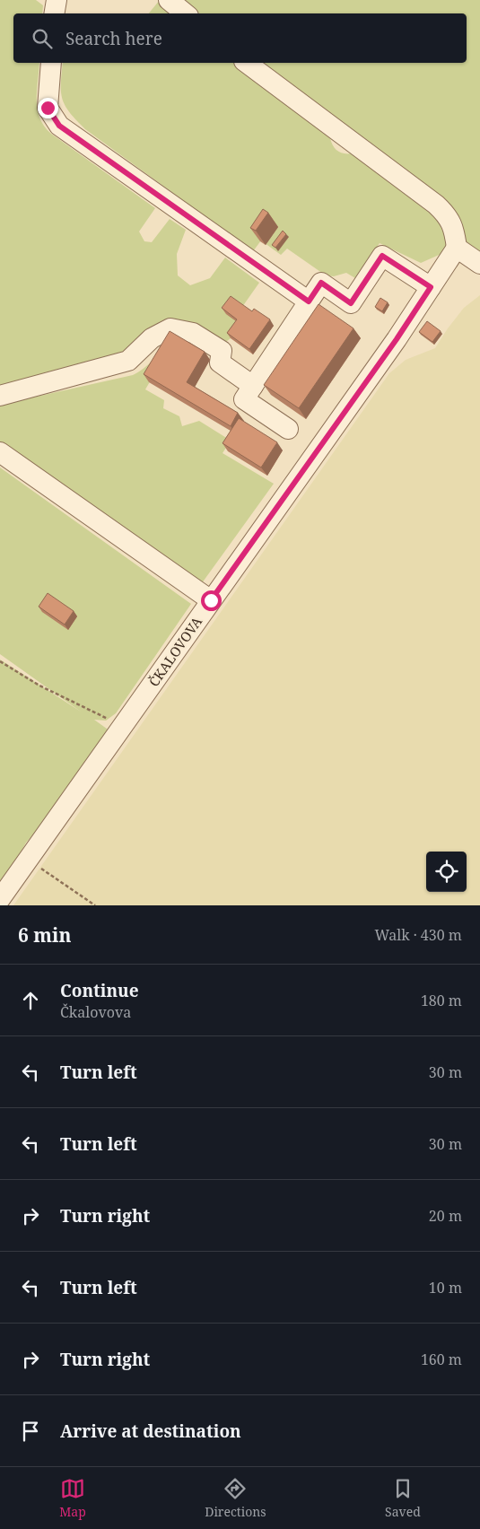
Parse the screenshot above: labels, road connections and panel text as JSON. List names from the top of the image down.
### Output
{
  "streets": {
    "street": ["ČKALOVOVA"]
  },
  "page": {
    "search": "Search here",
    "heading": ["6 min", "Walk · 430 m"],
    "list": [
      ["Continue", "Čkalovova", "180 m"],
      ["Turn left", "30 m"],
      ["Turn left", "30 m"],
      ["Turn right", "20 m"],
      ["Turn left", "10 m"],
      ["Turn right", "160 m"],
      "Arrive at destination"
    ],
    "nav": ["Map", "Directions", "Saved"]
  }
}
